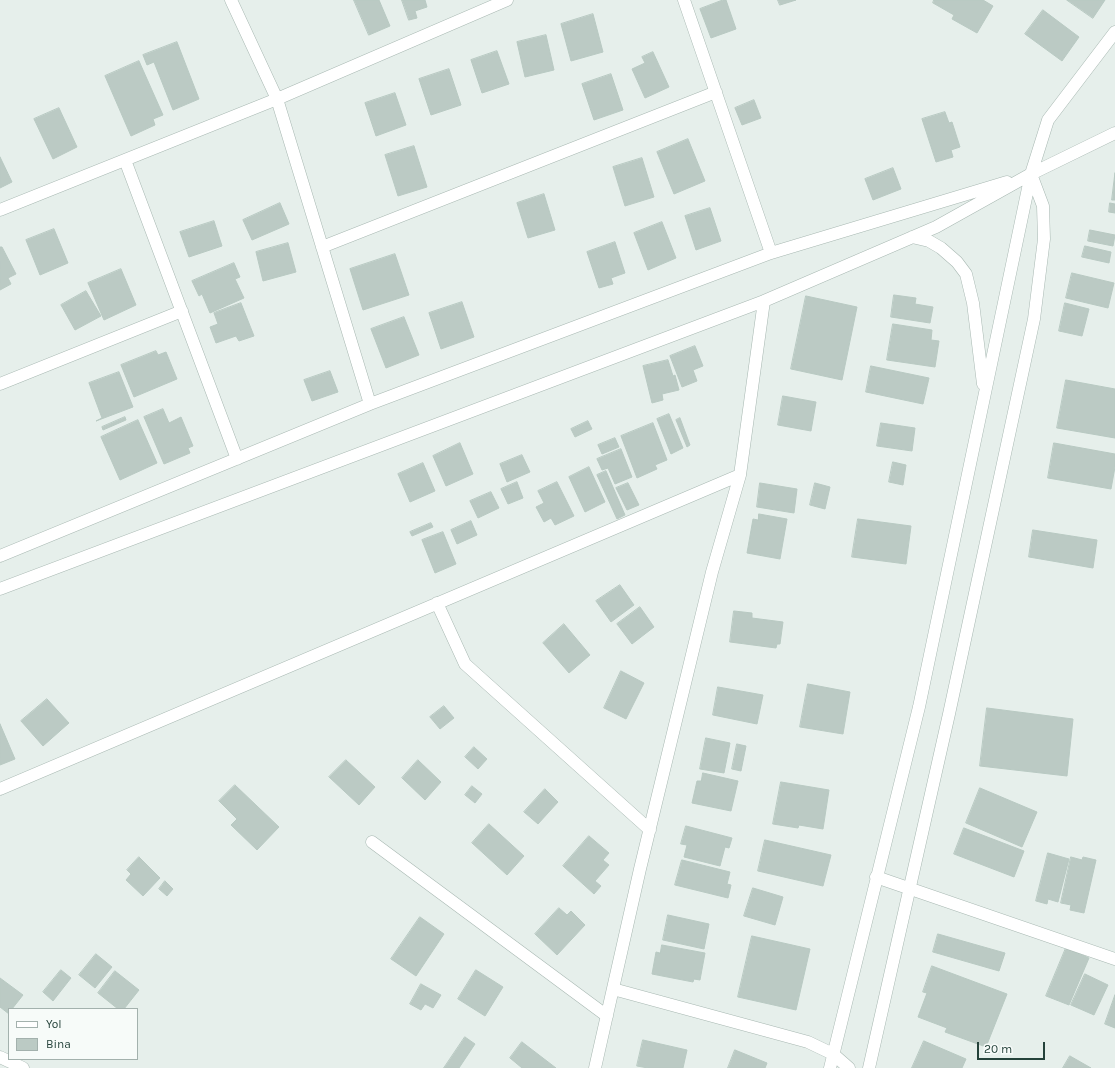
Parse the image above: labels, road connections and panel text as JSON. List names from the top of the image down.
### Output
{
  "legend": ["Yol", "Bina"],
  "scale_bar": "20 m"
}
